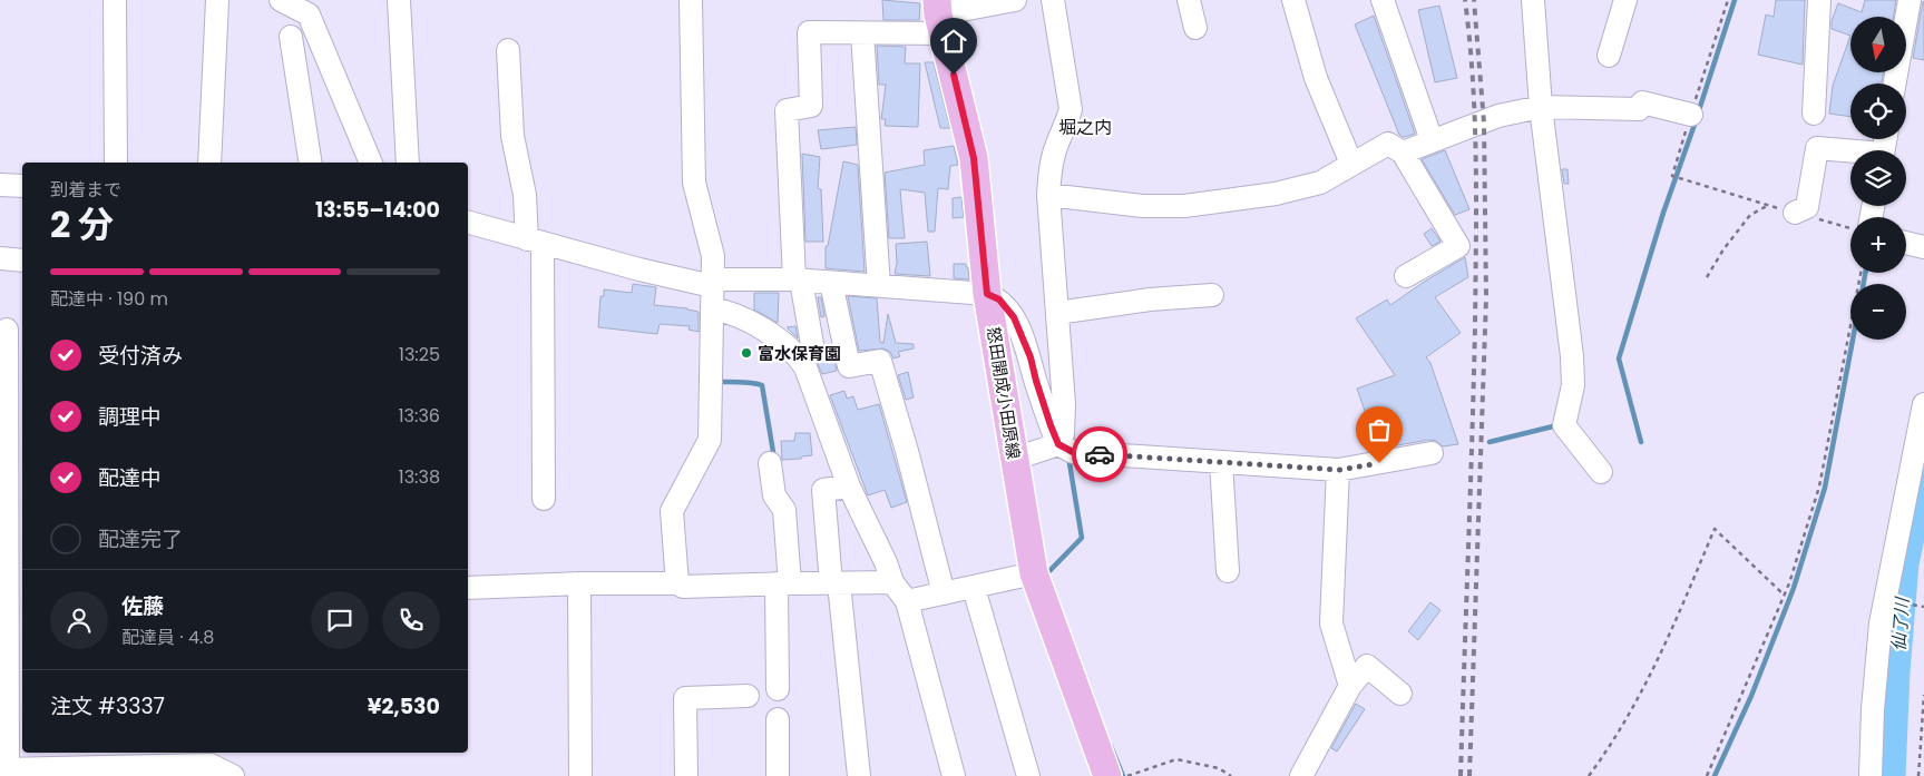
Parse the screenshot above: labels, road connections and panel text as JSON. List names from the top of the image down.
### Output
{
  "streets": {
    "main road": ["怒田開成小田原線"]
  },
  "districts": ["堀之内"],
  "water": ["仙了川"],
  "places": ["富水保育園"],
  "north": "bottom",
  "page": {
    "map_buttons": ["+", "−"],
    "heading": ["2 分", "到着まで", "13:55–14:00"],
    "panel": [
      "佐藤",
      "配達員 · 4.8",
      "注文 #3337",
      "¥2,530"
    ],
    "bar": "配達中 · 190 m",
    "list": [
      ["受付済み", "13:25"],
      ["調理中", "13:36"],
      ["配達中", "13:38"],
      "配達完了"
    ]
  }
}
